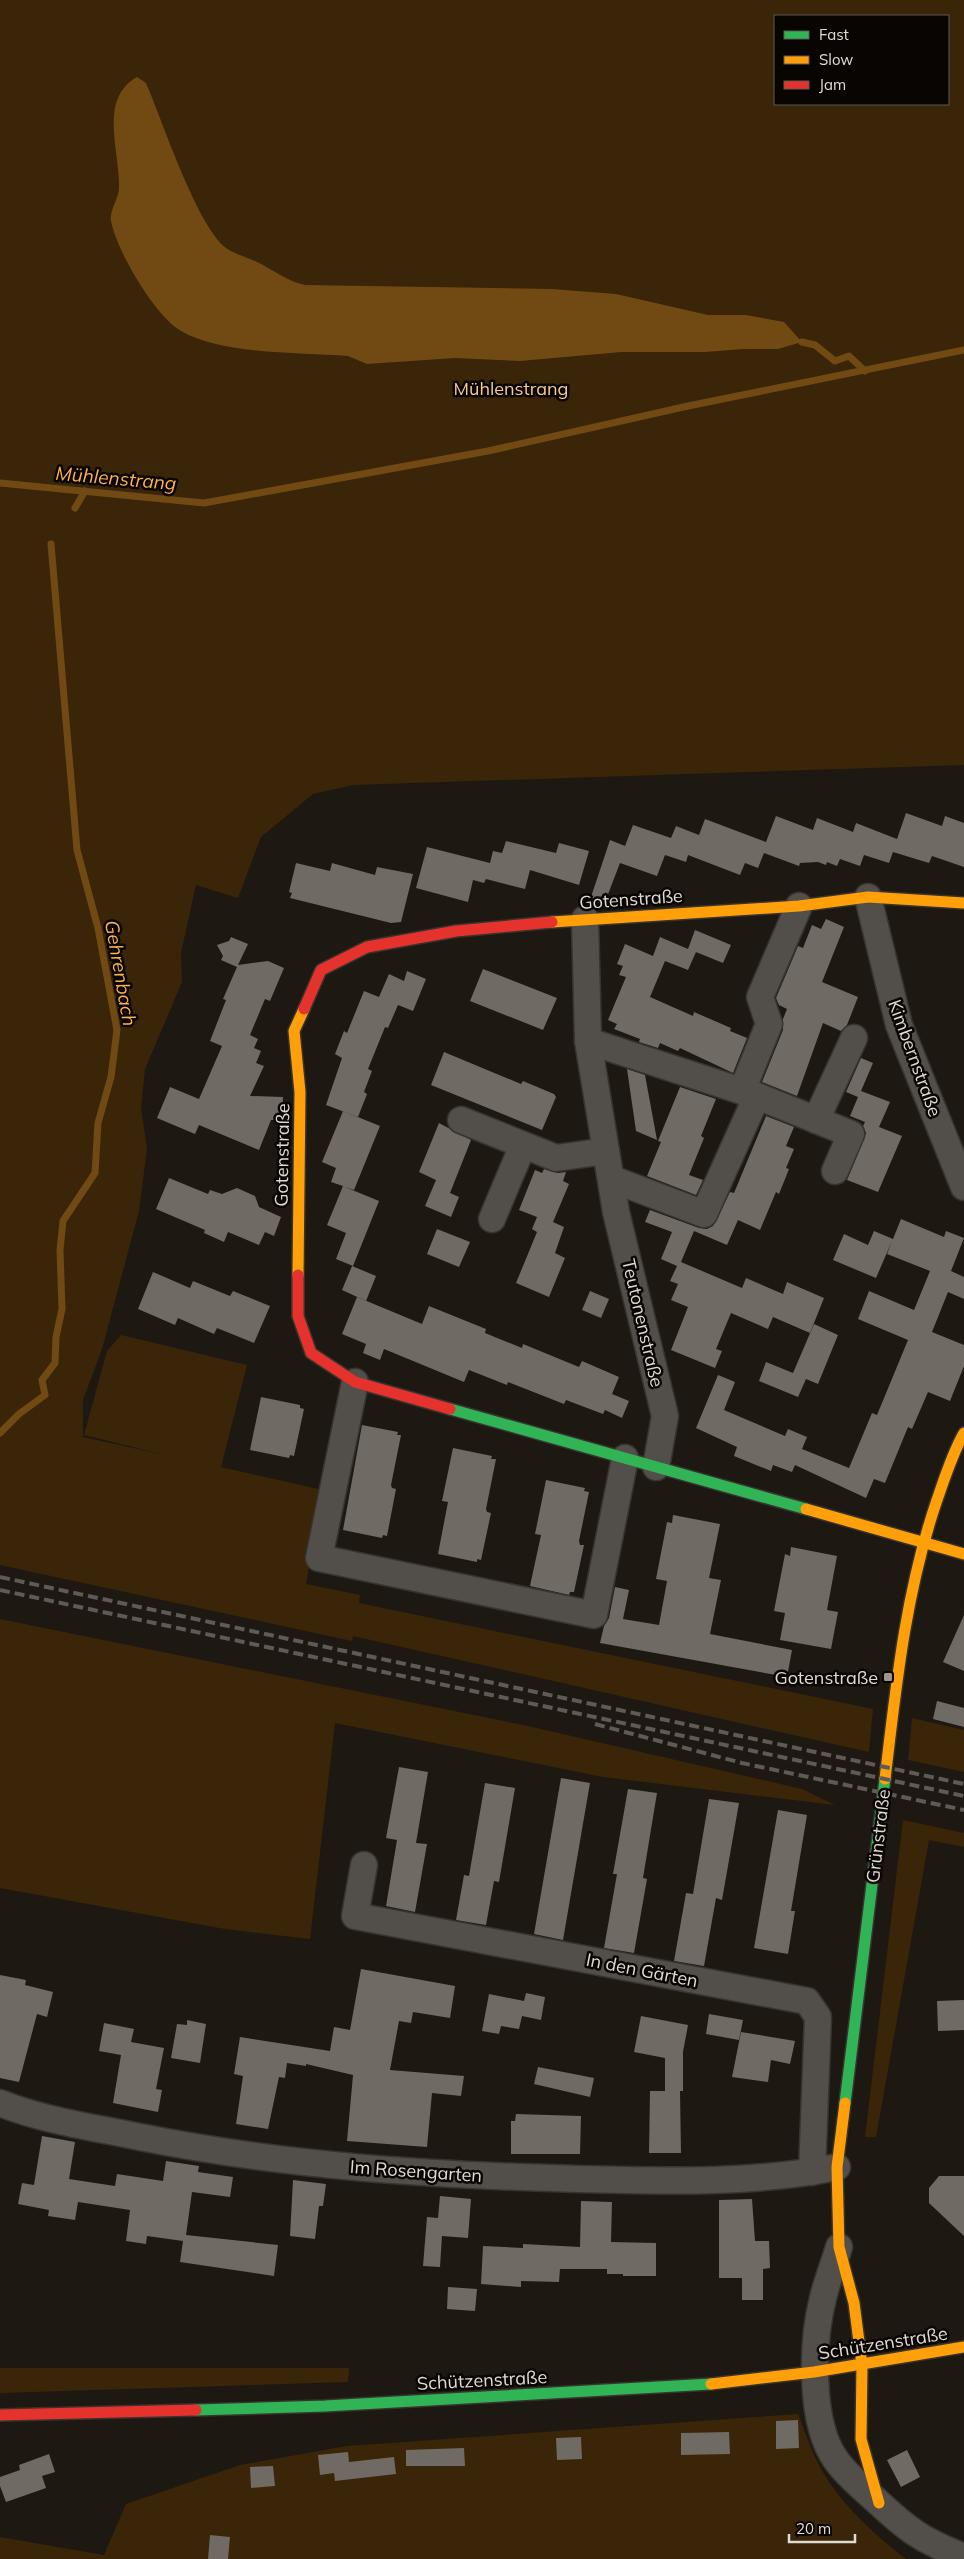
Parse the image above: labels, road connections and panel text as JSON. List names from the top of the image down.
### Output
{
  "streets": {
    "street": [
      "Gotenstraße",
      "Kimbernstraße",
      "Teutonenstraße",
      "Grünstraße",
      "In den Gärten",
      "Im Rosengarten",
      "Schützenstraße"
    ]
  },
  "crossings": [
    ["Gotenstraße", "Kimbernstraße"],
    ["Gotenstraße", "Teutonenstraße"],
    ["Gotenstraße", "Grünstraße"],
    ["Grünstraße", "Im Rosengarten"],
    ["Grünstraße", "Schützenstraße"],
    ["In den Gärten", "Im Rosengarten"]
  ],
  "water": ["Mühlenstrang", "Gehrenbach"],
  "parks": ["Mühlenstrang"],
  "places": {
    "transit": ["Gotenstraße"]
  },
  "legend": ["Fast", "Slow", "Jam"],
  "scale_bar": "20 m"
}
